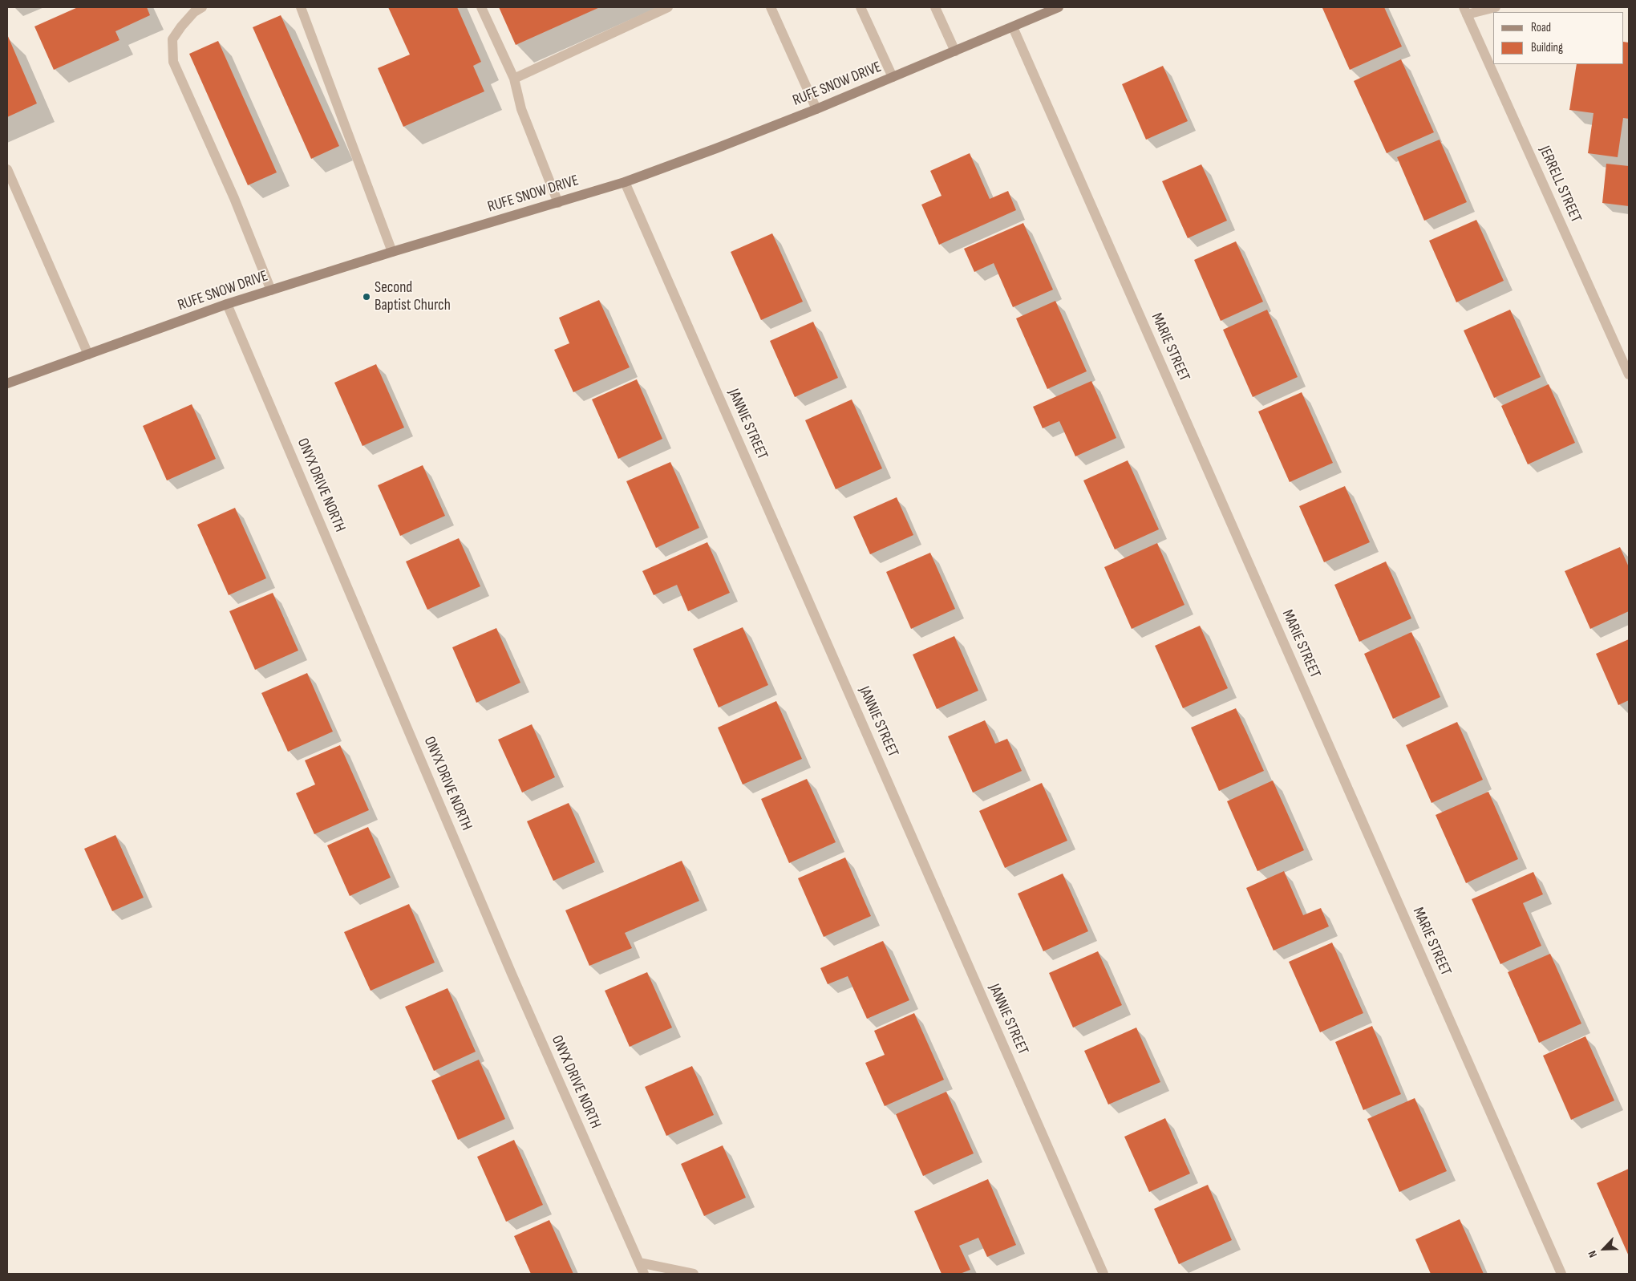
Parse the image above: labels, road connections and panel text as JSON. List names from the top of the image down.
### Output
{
  "streets": {
    "main road": ["RUFE SNOW DRIVE"],
    "street": [
      "JERRELL STREET",
      "MARIE STREET",
      "JANNIE STREET",
      "ONYX DRIVE NORTH"
    ]
  },
  "crossings": [
    ["RUFE SNOW DRIVE", "MARIE STREET"],
    ["RUFE SNOW DRIVE", "JANNIE STREET"],
    ["RUFE SNOW DRIVE", "ONYX DRIVE NORTH"]
  ],
  "places": ["Second Baptist Church"],
  "legend": ["Road", "Building"],
  "north": "bottom left"
}
